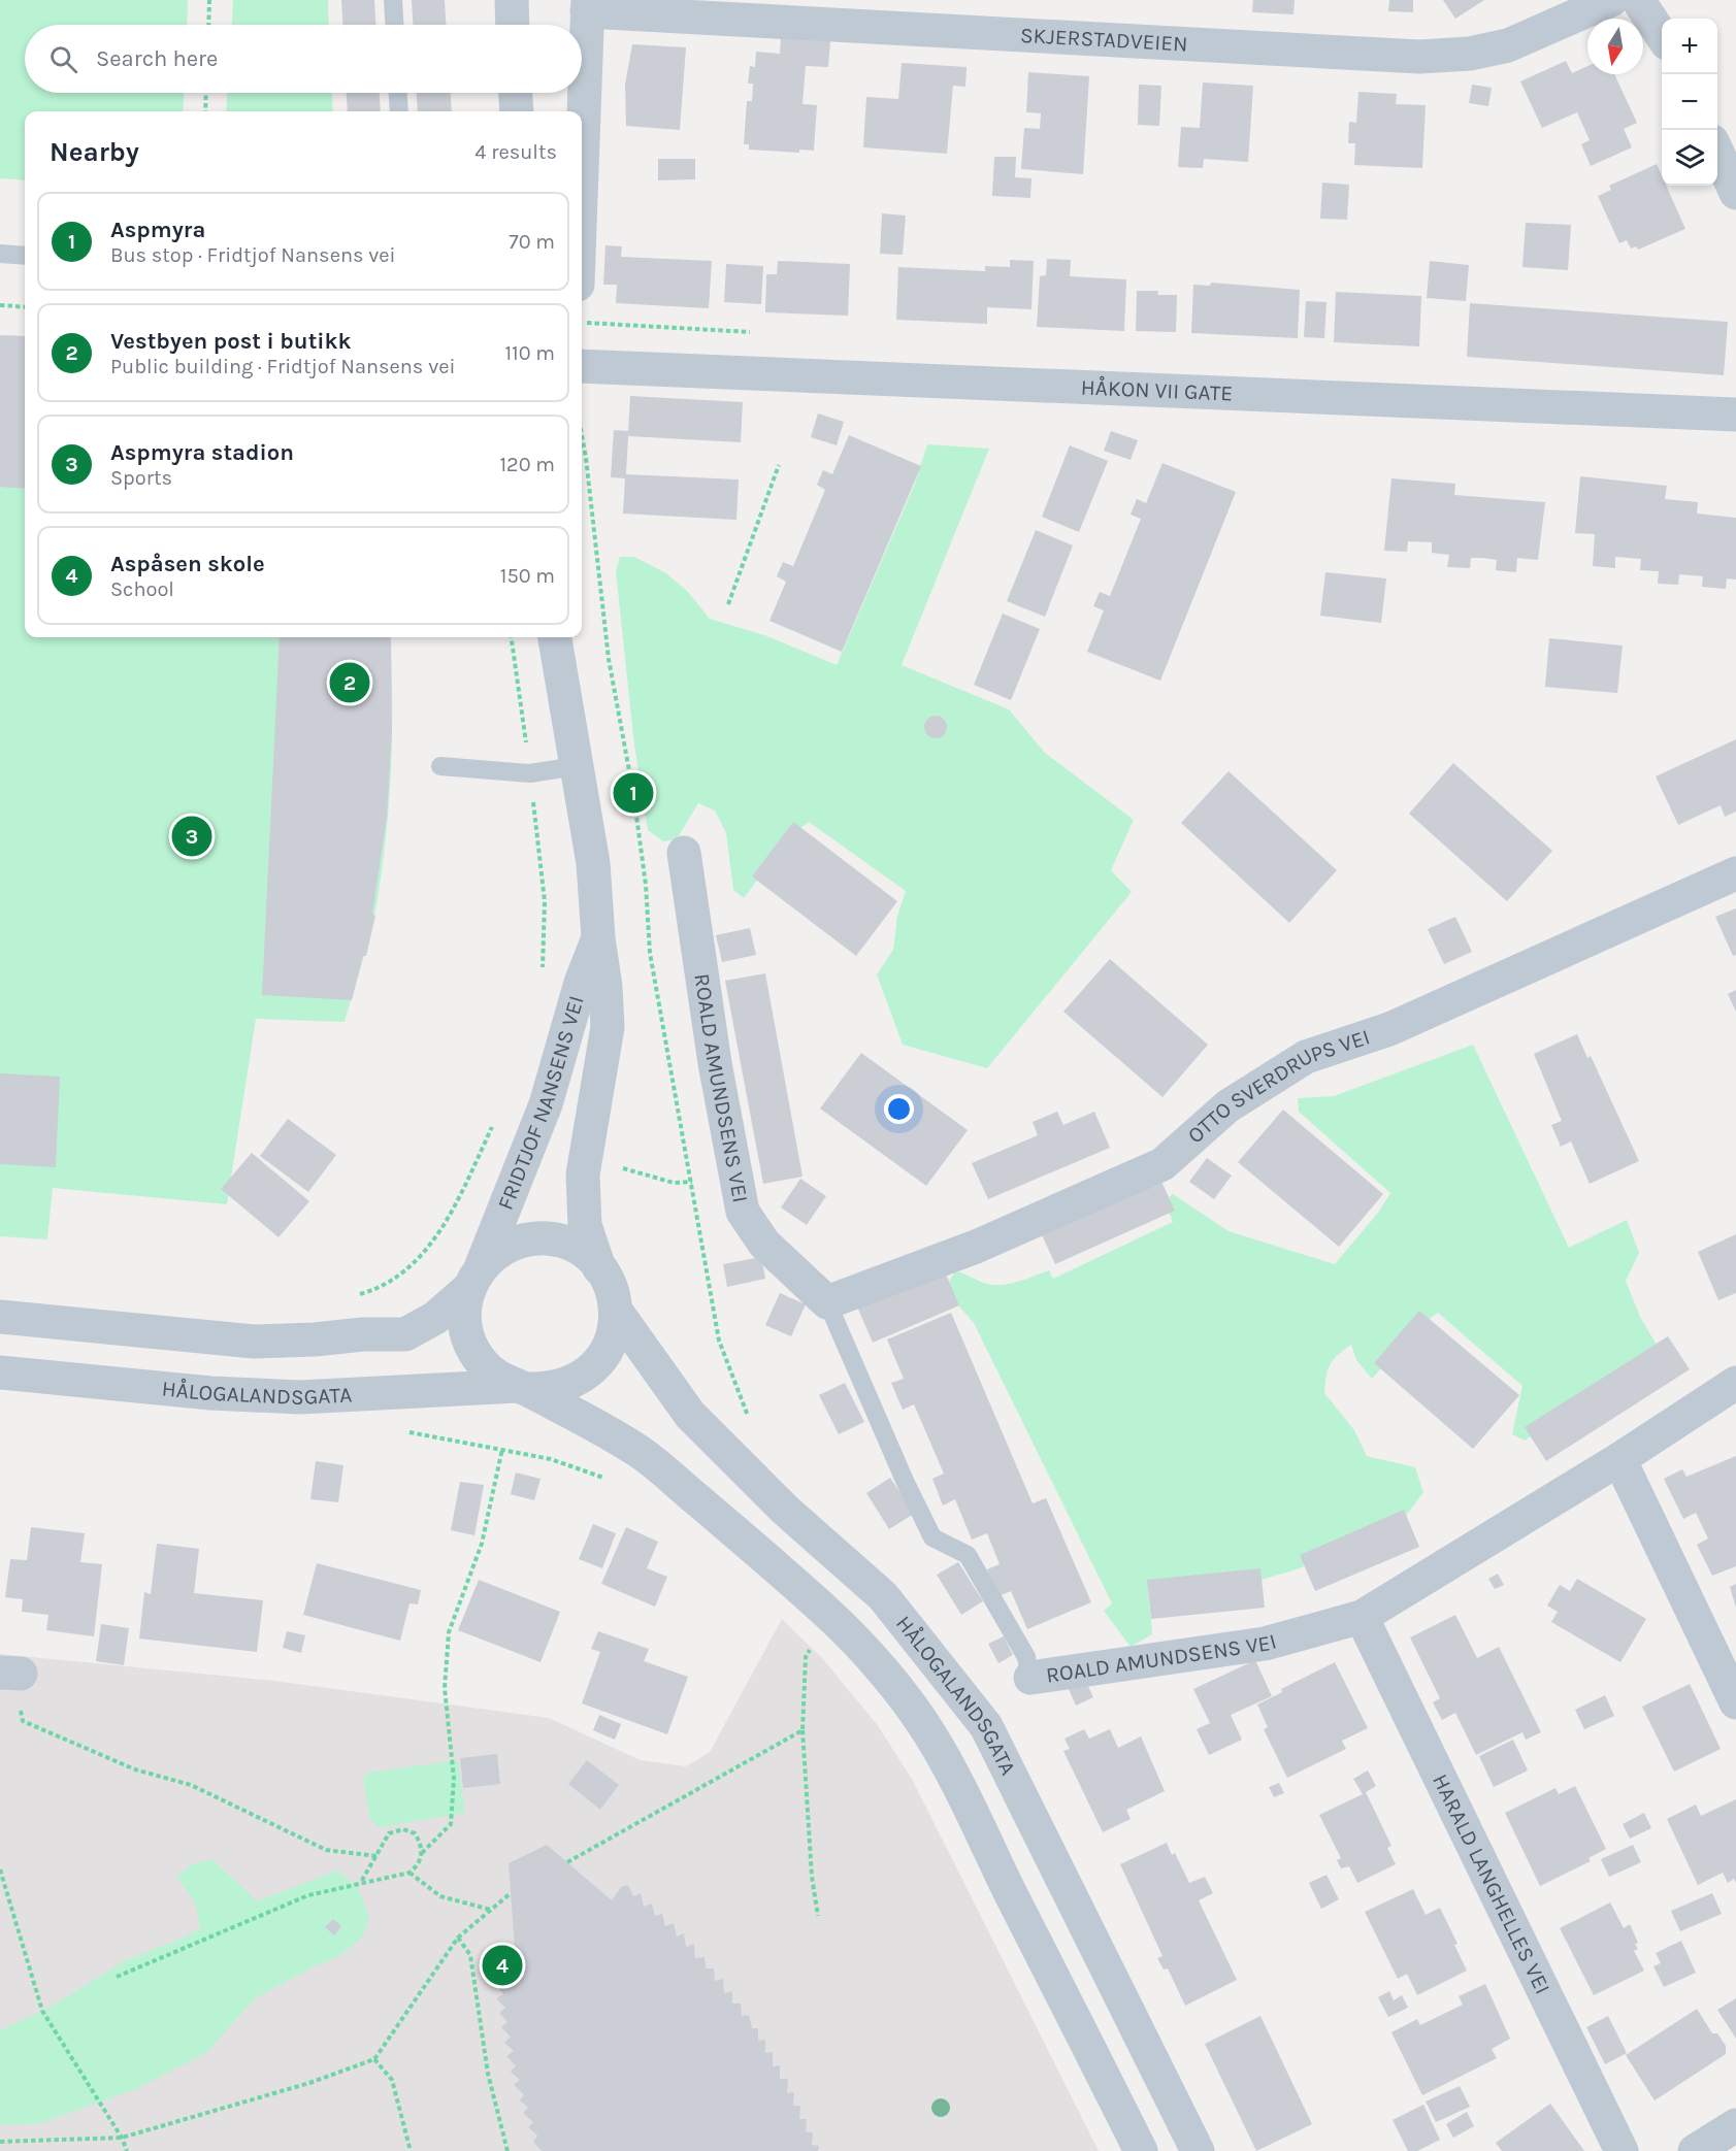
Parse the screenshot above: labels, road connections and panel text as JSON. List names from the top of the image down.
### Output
{
  "streets": {
    "street": [
      "SKJERSTADVEIEN",
      "HÅKON VII GATE",
      "ROALD AMUNDSENS VEI",
      "OTTO SVERDRUPS VEI",
      "FRIDTJOF NANSENS VEI",
      "HÅLOGALANDSGATA",
      "HARALD LANGHELLES VEI"
    ]
  },
  "crossings": [
    ["ROALD AMUNDSENS VEI", "OTTO SVERDRUPS VEI"],
    ["ROALD AMUNDSENS VEI", "HARALD LANGHELLES VEI"],
    ["FRIDTJOF NANSENS VEI", "HÅLOGALANDSGATA"]
  ],
  "north": "bottom",
  "page": {
    "map_buttons": ["+", "−"],
    "search": "Search here",
    "heading": ["Nearby", "4 results"],
    "list": [
      {
        "mark": "1",
        "name": "Aspmyra",
        "note": "Bus stop · Fridtjof Nansens vei",
        "value": "70 m"
      },
      {
        "mark": "2",
        "name": "Vestbyen post i butikk",
        "note": "Public building · Fridtjof Nansens vei",
        "value": "110 m"
      },
      {
        "mark": "3",
        "name": "Aspmyra stadion",
        "note": "Sports",
        "value": "120 m"
      },
      {
        "mark": "4",
        "name": "Aspåsen skole",
        "note": "School",
        "value": "150 m"
      }
    ],
    "pins": [
      "2",
      "1",
      "3",
      "4"
    ]
  }
}
